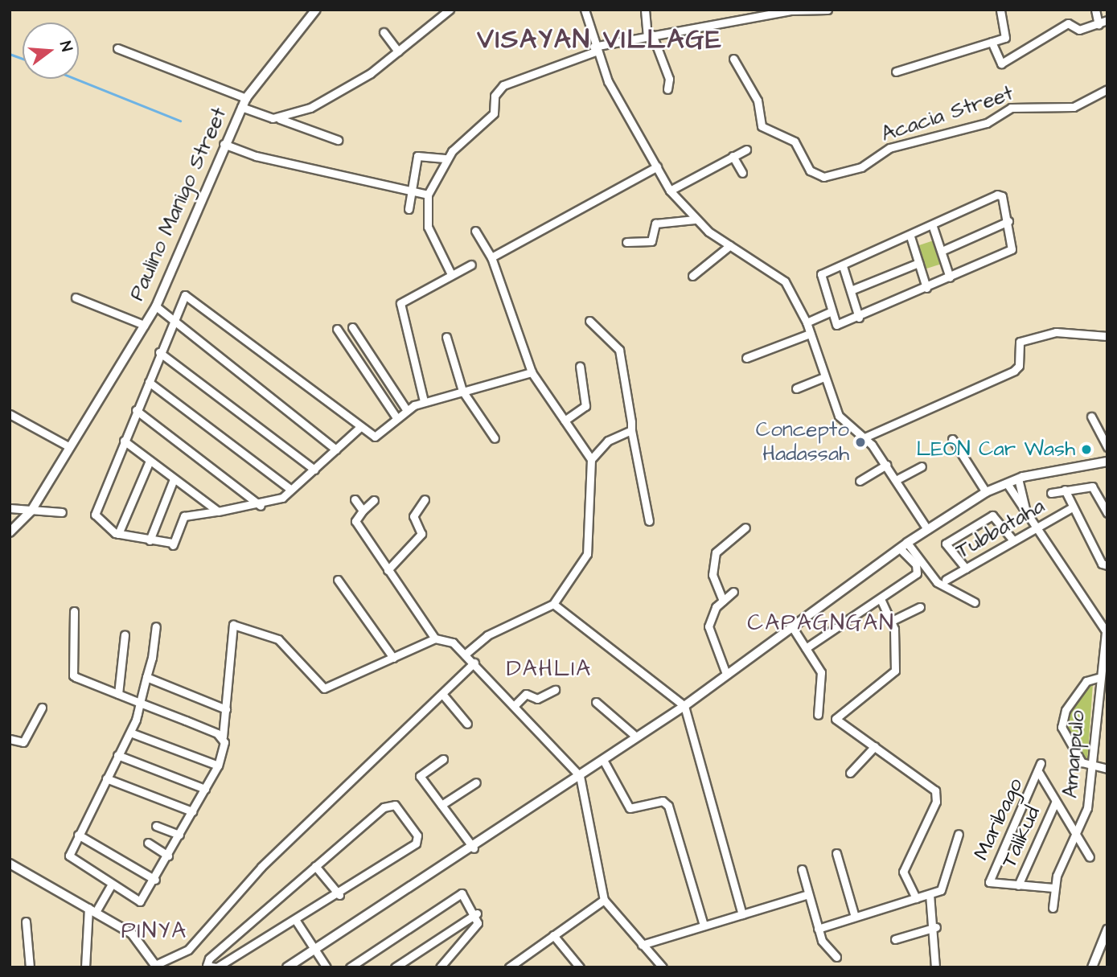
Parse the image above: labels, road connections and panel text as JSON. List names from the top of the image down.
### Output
{
  "streets": {
    "street": [
      "Acacia Street",
      "Paulino Manigo Street",
      "Tubbataha",
      "Amanpulo",
      "Maribago",
      "Talikud"
    ]
  },
  "crossings": [
    ["Amanpulo", "Maribago"],
    ["Maribago", "Talikud"]
  ],
  "districts": [
    "VISAYAN VILLAGE",
    "CAPAGNGAN",
    "DAHLIA",
    "PINYA"
  ],
  "places": ["Concepto Hadassah", "LEON Car Wash"],
  "north": "right"
}
